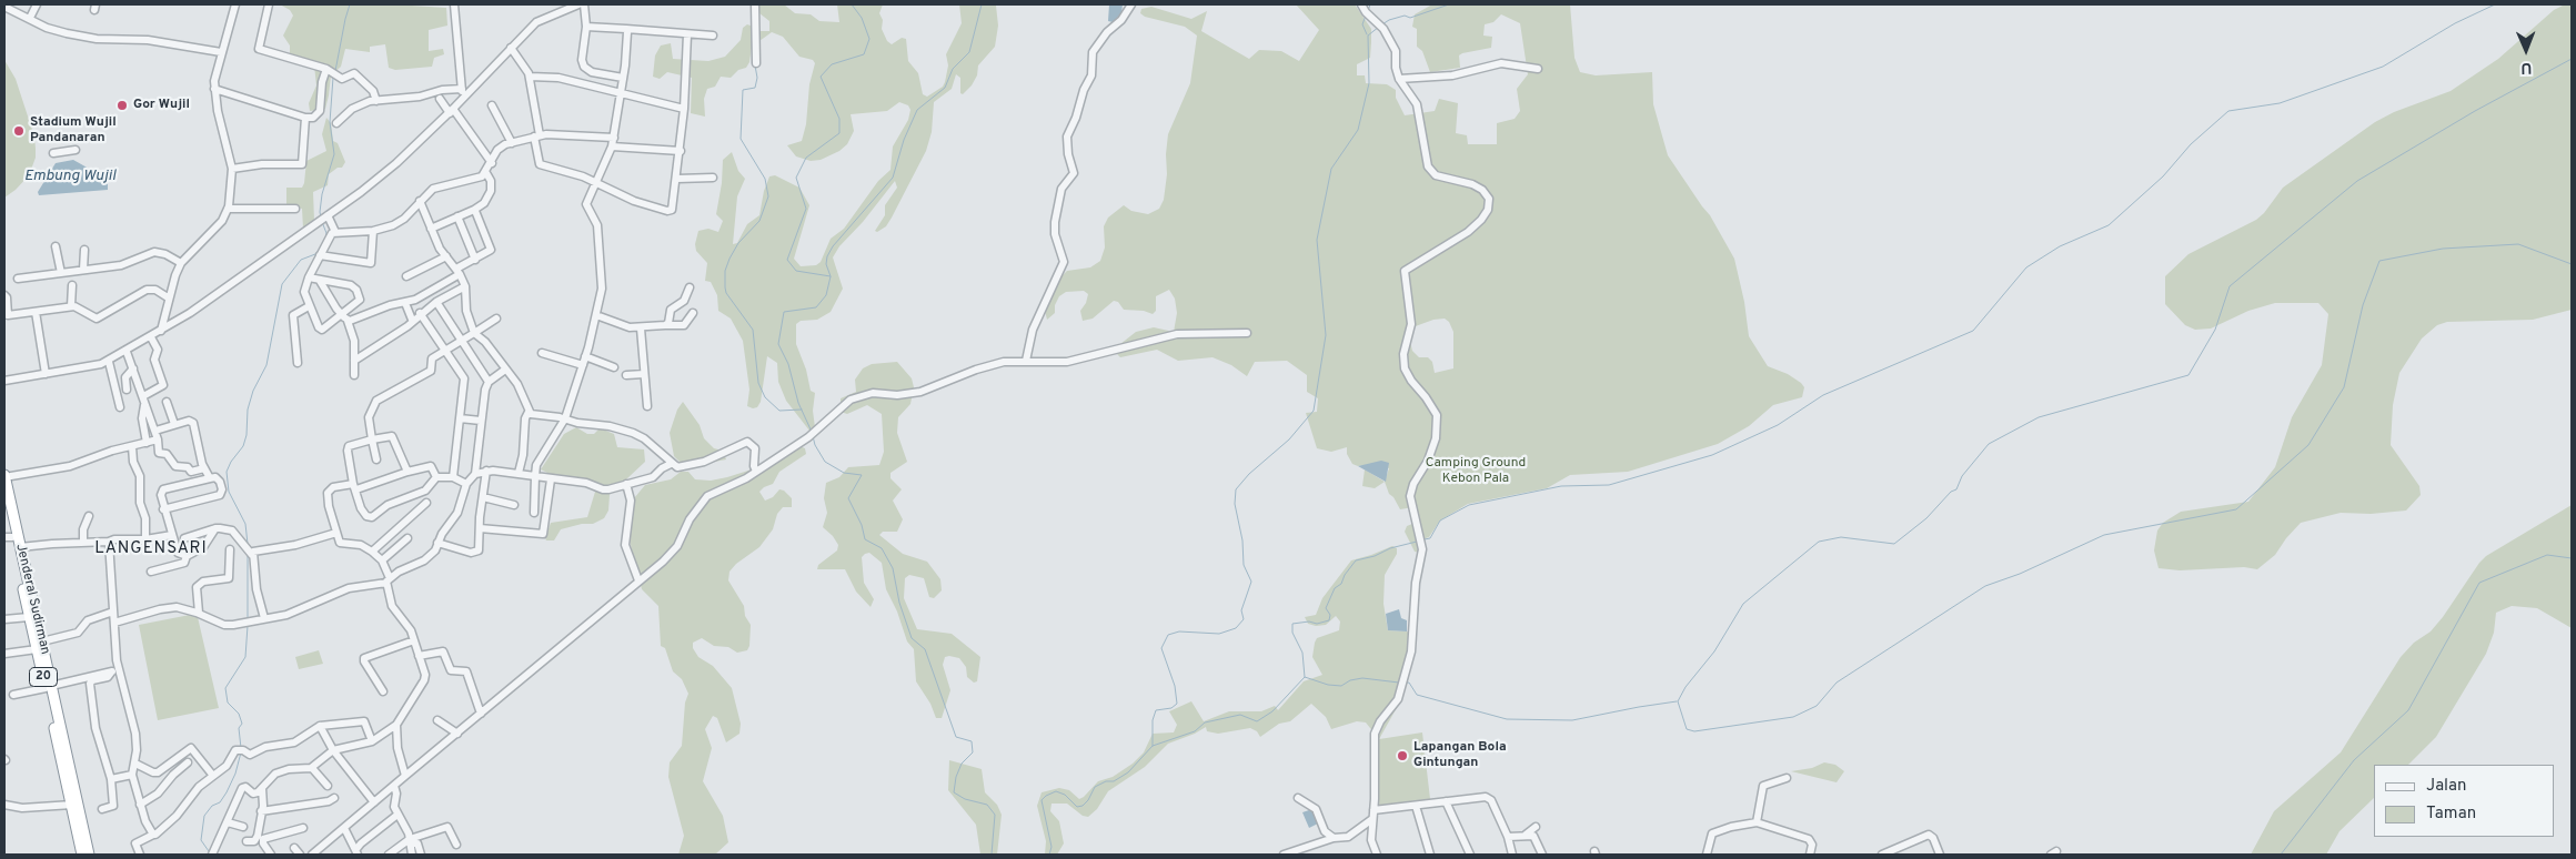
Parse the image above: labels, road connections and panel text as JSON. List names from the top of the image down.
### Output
{
  "streets": {
    "highway": ["Jenderal Sudirman", "20"]
  },
  "districts": ["LANGENSARI"],
  "water": ["Embung Wujil"],
  "parks": ["Camping Ground Kebon Pala"],
  "places": ["Gor Wujil", "Stadium Wujil Pandanaran", "Lapangan Bola Gintungan"],
  "legend": ["Jalan", "Taman"],
  "north": "bottom"
}
